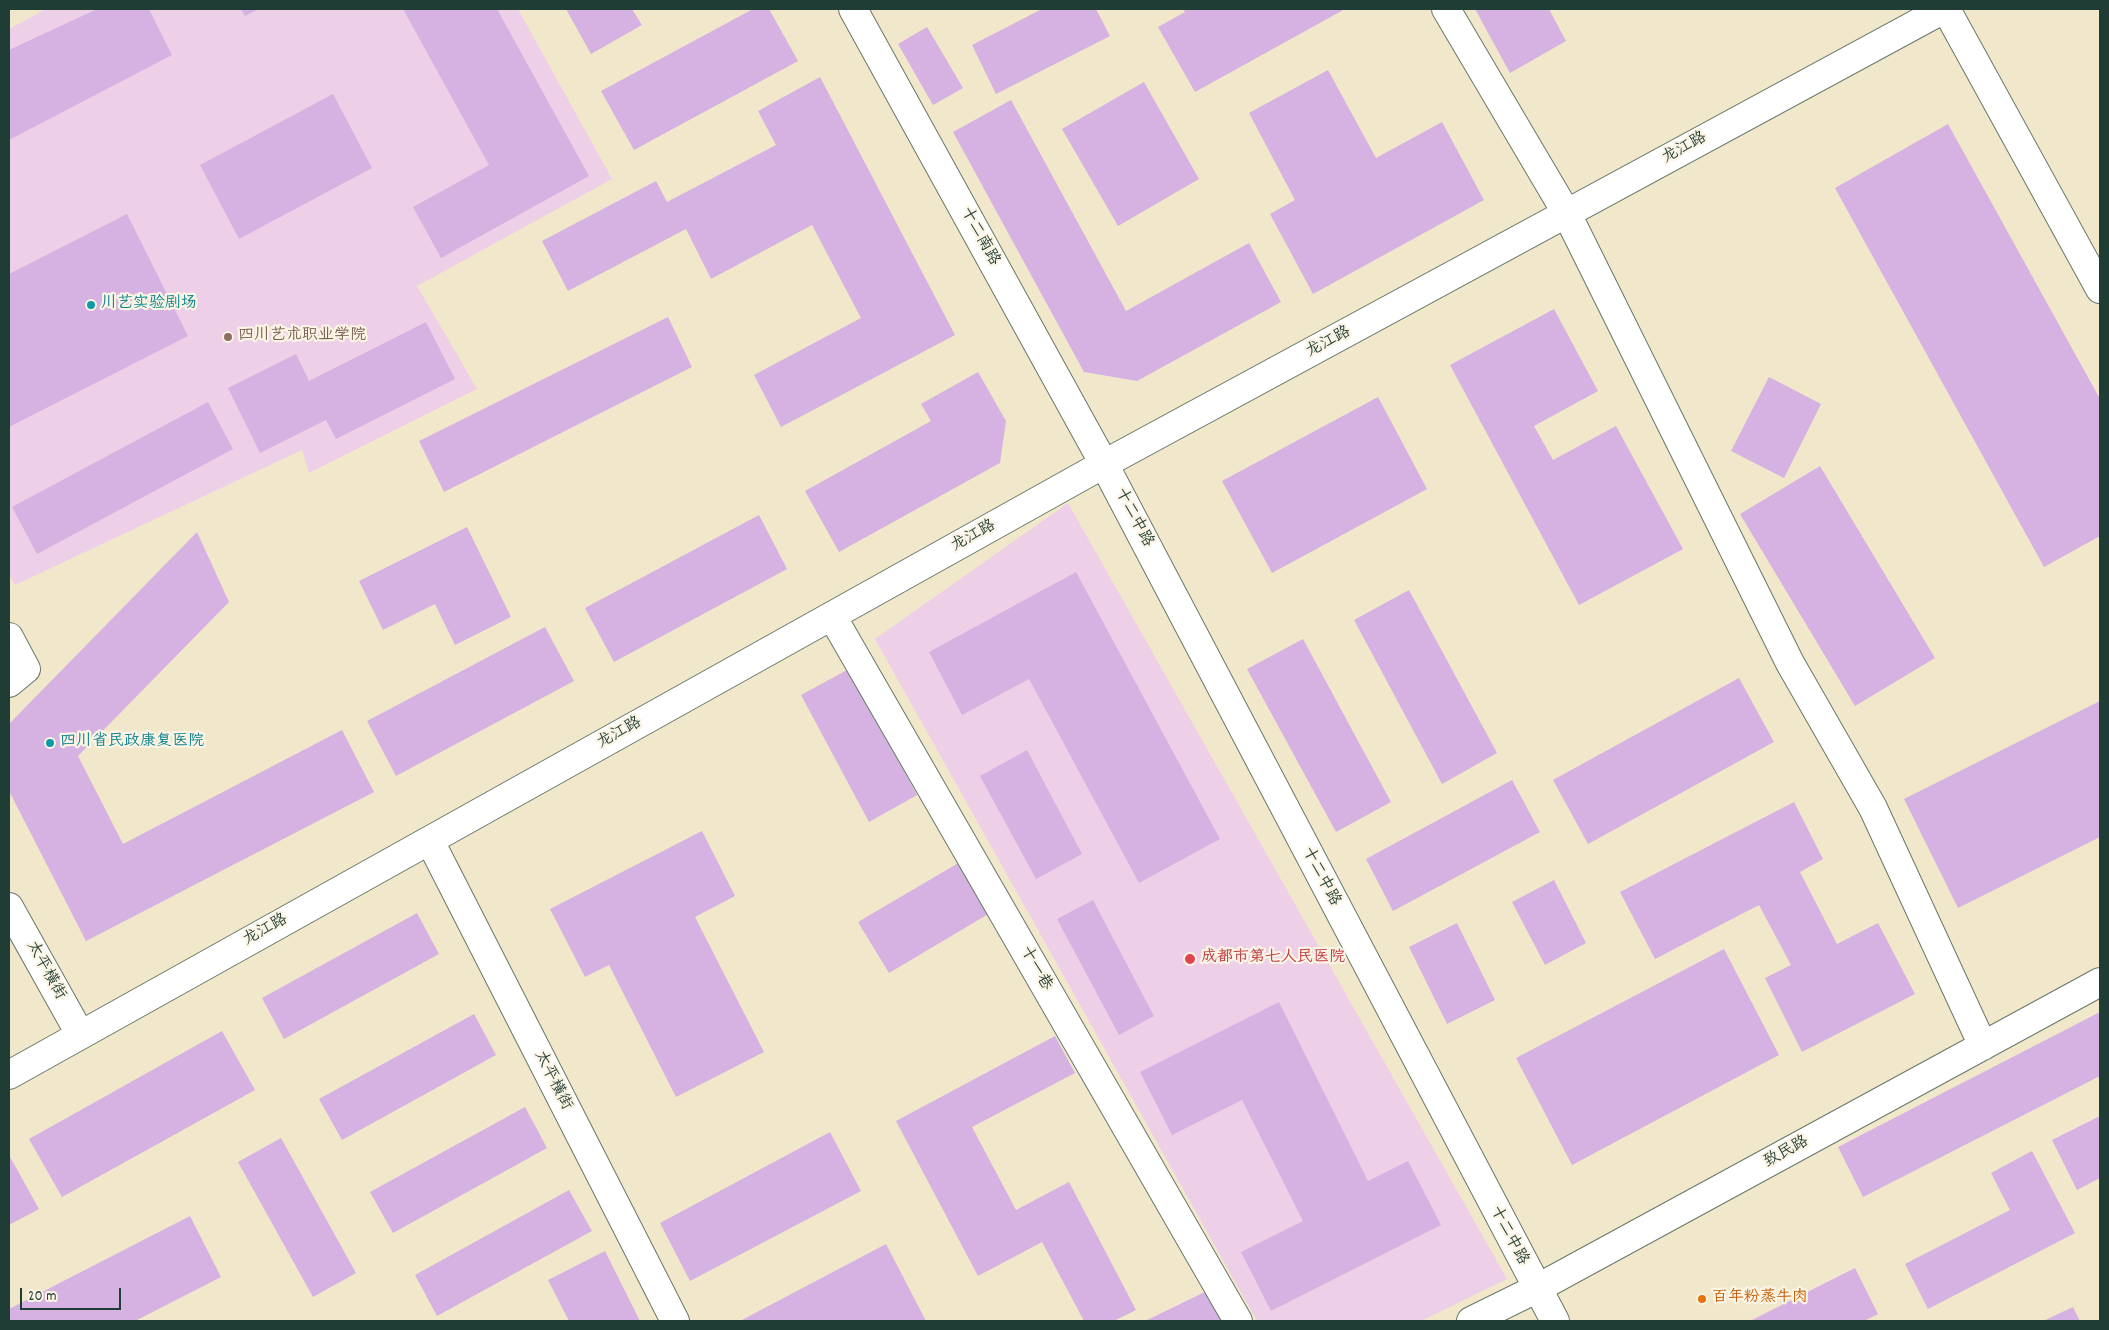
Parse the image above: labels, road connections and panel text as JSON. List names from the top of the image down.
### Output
{
  "streets": {
    "street": [
      "龙江路",
      "十二南路",
      "十二中路",
      "十一巷",
      "太平横街",
      "致民路"
    ]
  },
  "crossings": [
    ["龙江路", "十二南路"],
    ["龙江路", "十二中路"],
    ["龙江路", "十一巷"],
    ["龙江路", "太平横街"],
    ["十二南路", "十二中路"],
    ["十二中路", "致民路"]
  ],
  "places": [
    "川艺实验剧场",
    "四川艺术职业学院",
    "四川省民政康复医院",
    "成都市第七人民医院",
    "百年粉蒸牛肉"
  ],
  "scale_bar": "20 m"
}
